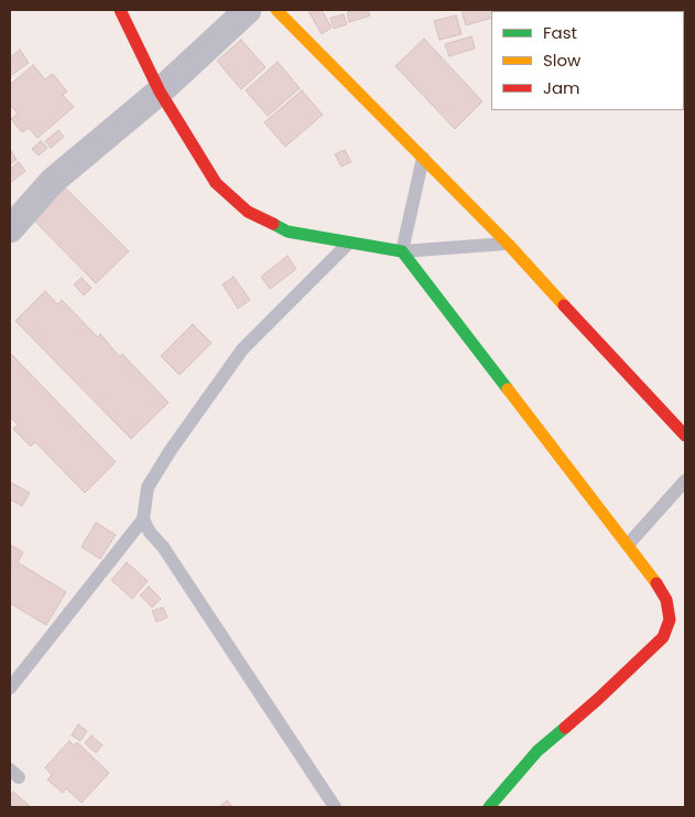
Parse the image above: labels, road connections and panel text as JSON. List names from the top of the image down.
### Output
{
  "legend": ["Fast", "Slow", "Jam"]
}
